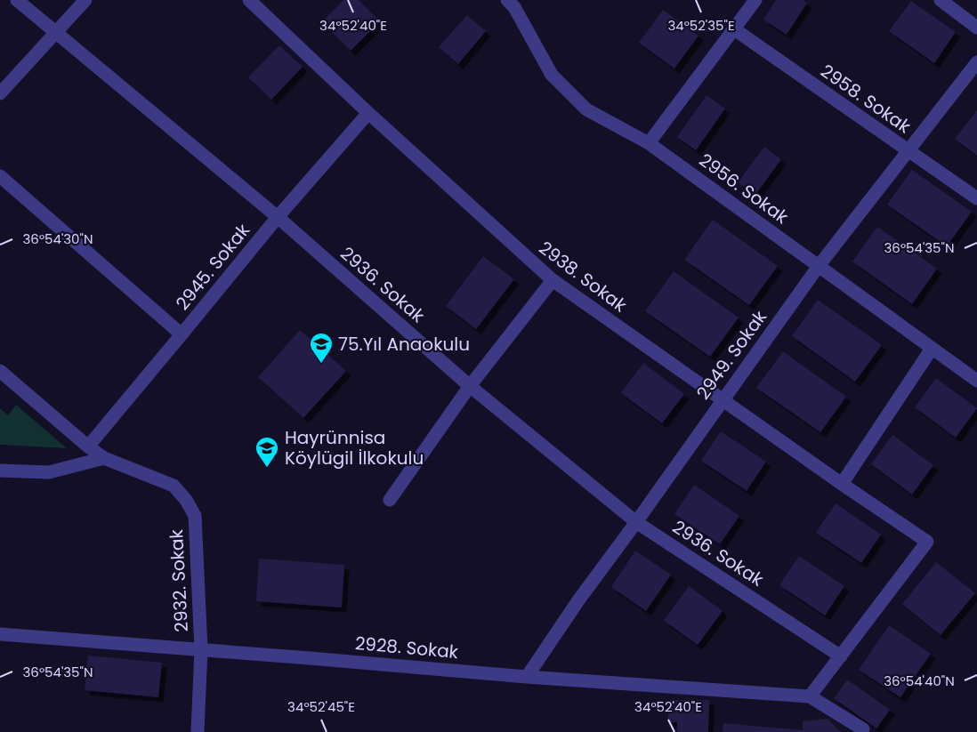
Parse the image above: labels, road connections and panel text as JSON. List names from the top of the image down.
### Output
{
  "streets": {
    "street": [
      "2958. Sokak",
      "2956. Sokak",
      "2945. Sokak",
      "2938. Sokak",
      "2936. Sokak",
      "2949. Sokak",
      "2932. Sokak",
      "2928. Sokak"
    ]
  },
  "crossings": [
    ["2958. Sokak", "2949. Sokak"],
    ["2956. Sokak", "2949. Sokak"],
    ["2945. Sokak", "2938. Sokak"],
    ["2945. Sokak", "2936. Sokak"],
    ["2945. Sokak", "2932. Sokak"],
    ["2938. Sokak", "2936. Sokak"],
    ["2938. Sokak", "2949. Sokak"],
    ["2936. Sokak", "2949. Sokak"],
    ["2949. Sokak", "2928. Sokak"],
    ["2932. Sokak", "2928. Sokak"]
  ],
  "places": {
    "school or university": ["75.Yıl Anaokulu", "Hayrünnisa Köylügil İlkokulu"]
  },
  "coordinates": [
    "34°52'40\"E",
    "34°52'35\"E",
    "36°54'30\"N",
    "36°54'35\"N",
    "36°54'40\"N",
    "34°52'45\"E"
  ]
}
